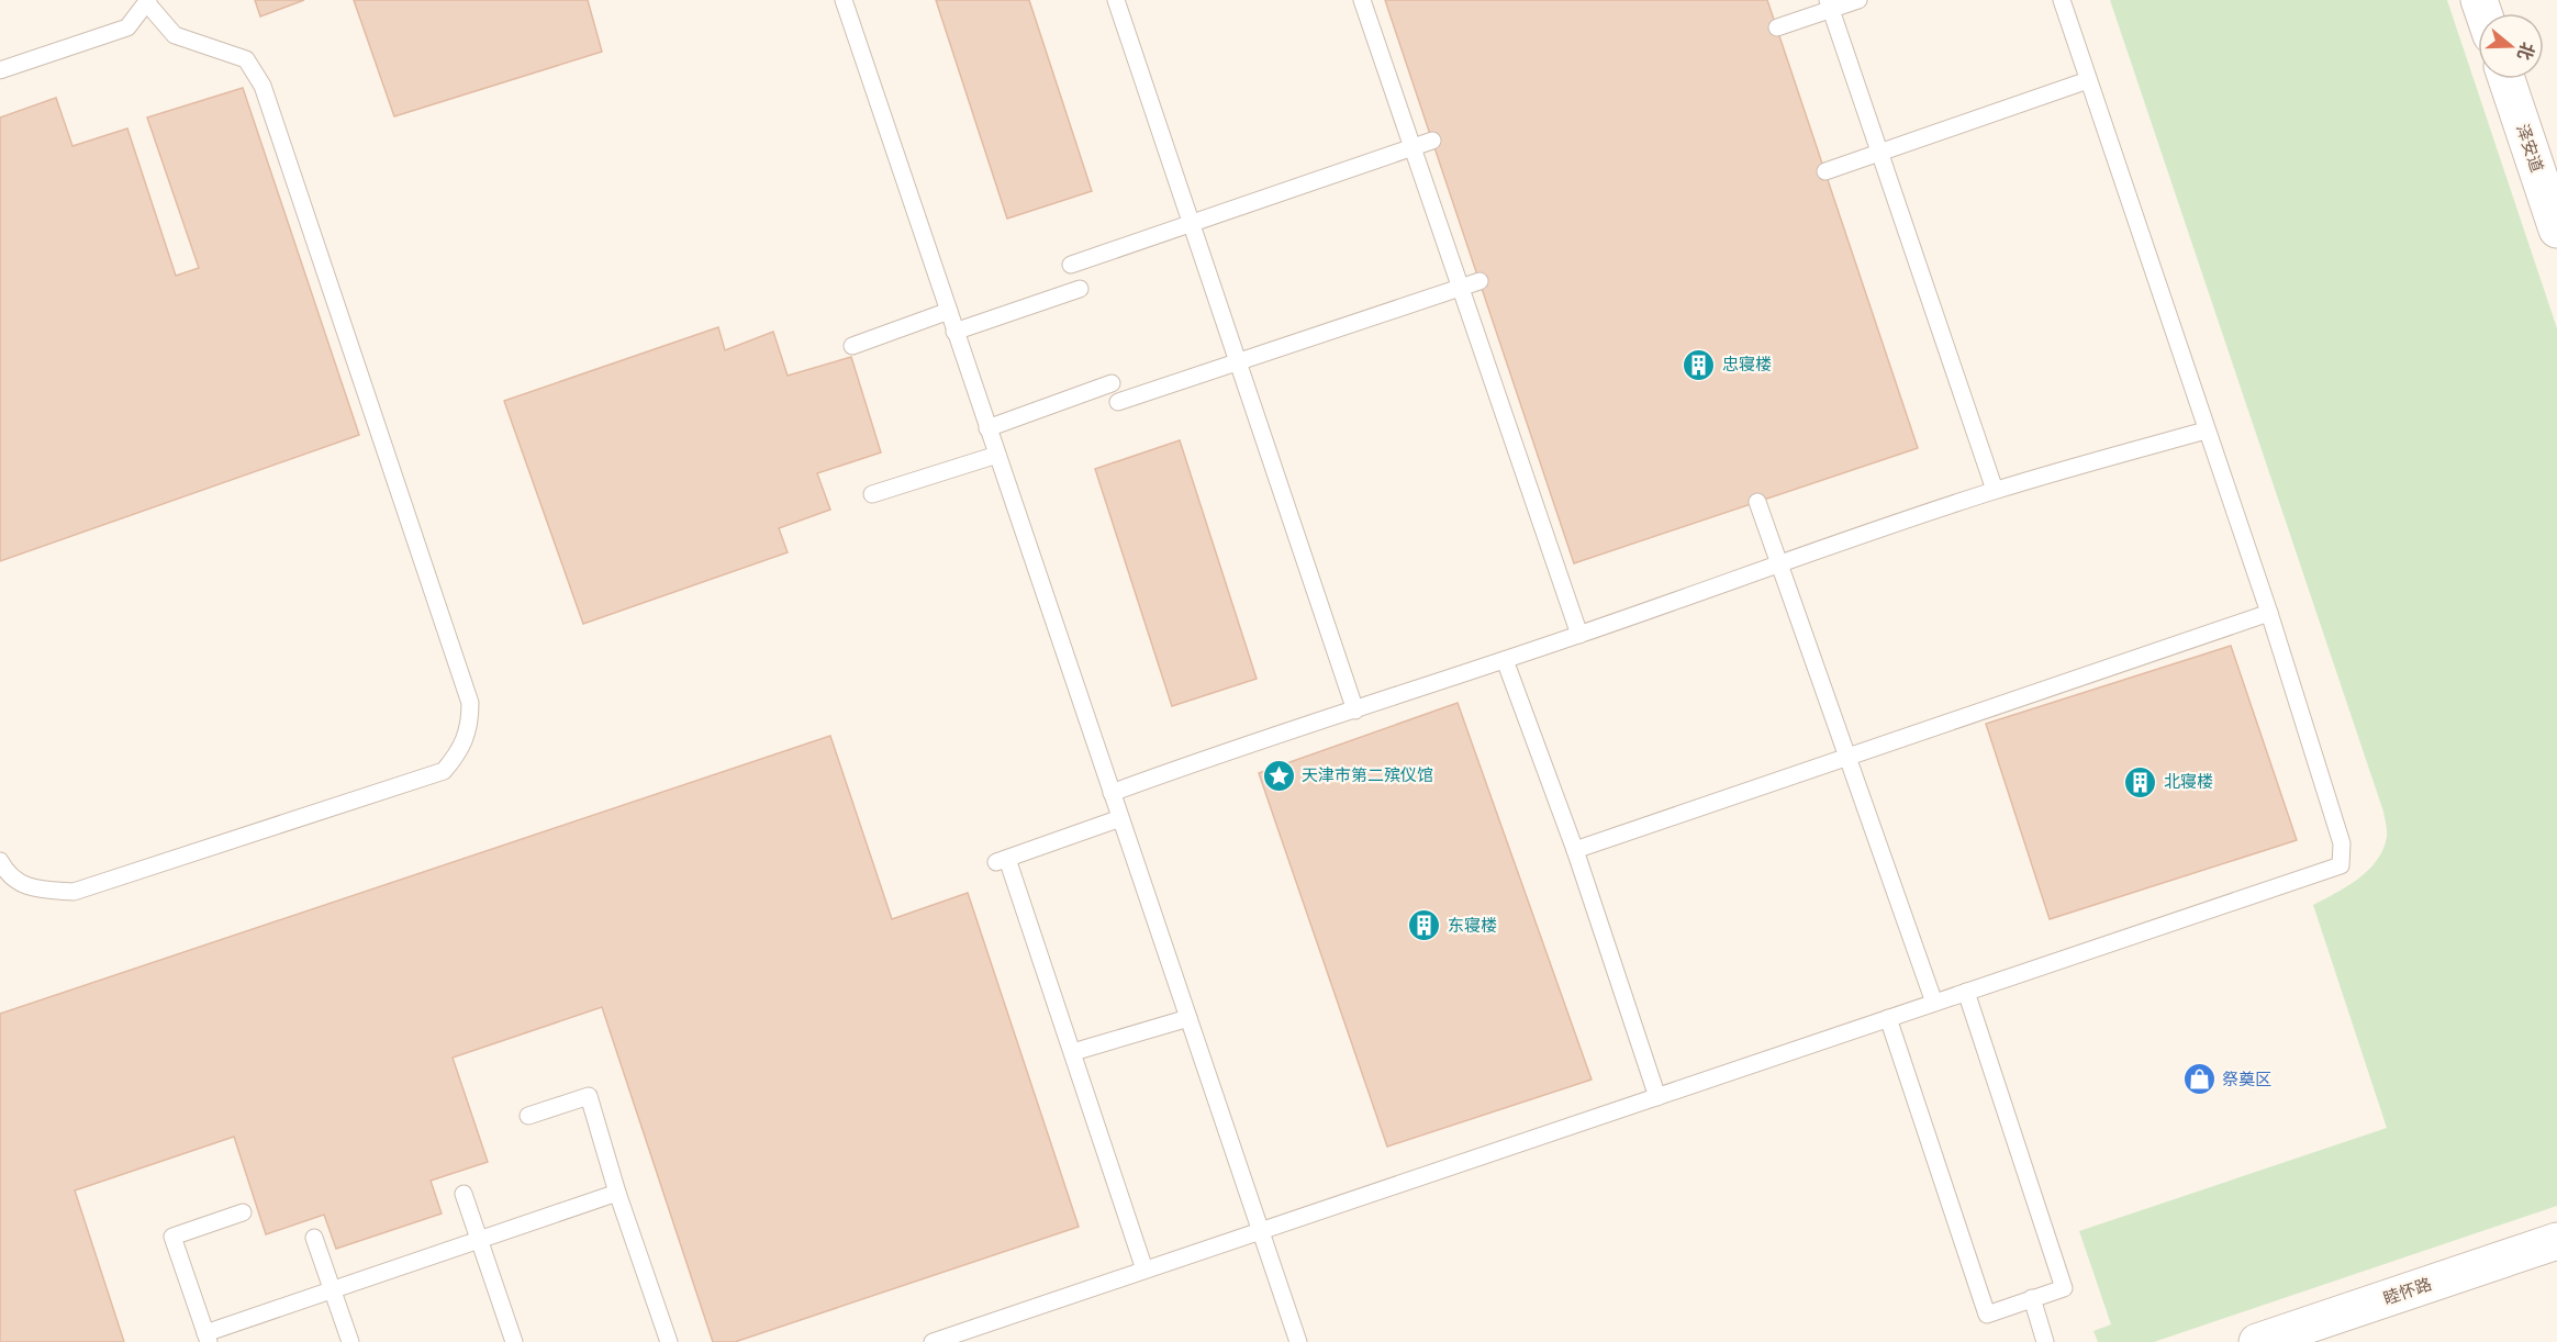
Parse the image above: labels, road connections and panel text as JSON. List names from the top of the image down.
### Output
{
  "streets": {
    "street": ["泽安道", "睦怀路"]
  },
  "places": {
    "building": ["忠寝楼", "北寝楼", "东寝楼"],
    "place": ["天津市第二殡仪馆"],
    "shop": ["祭奠区"]
  },
  "north": "right"
}
